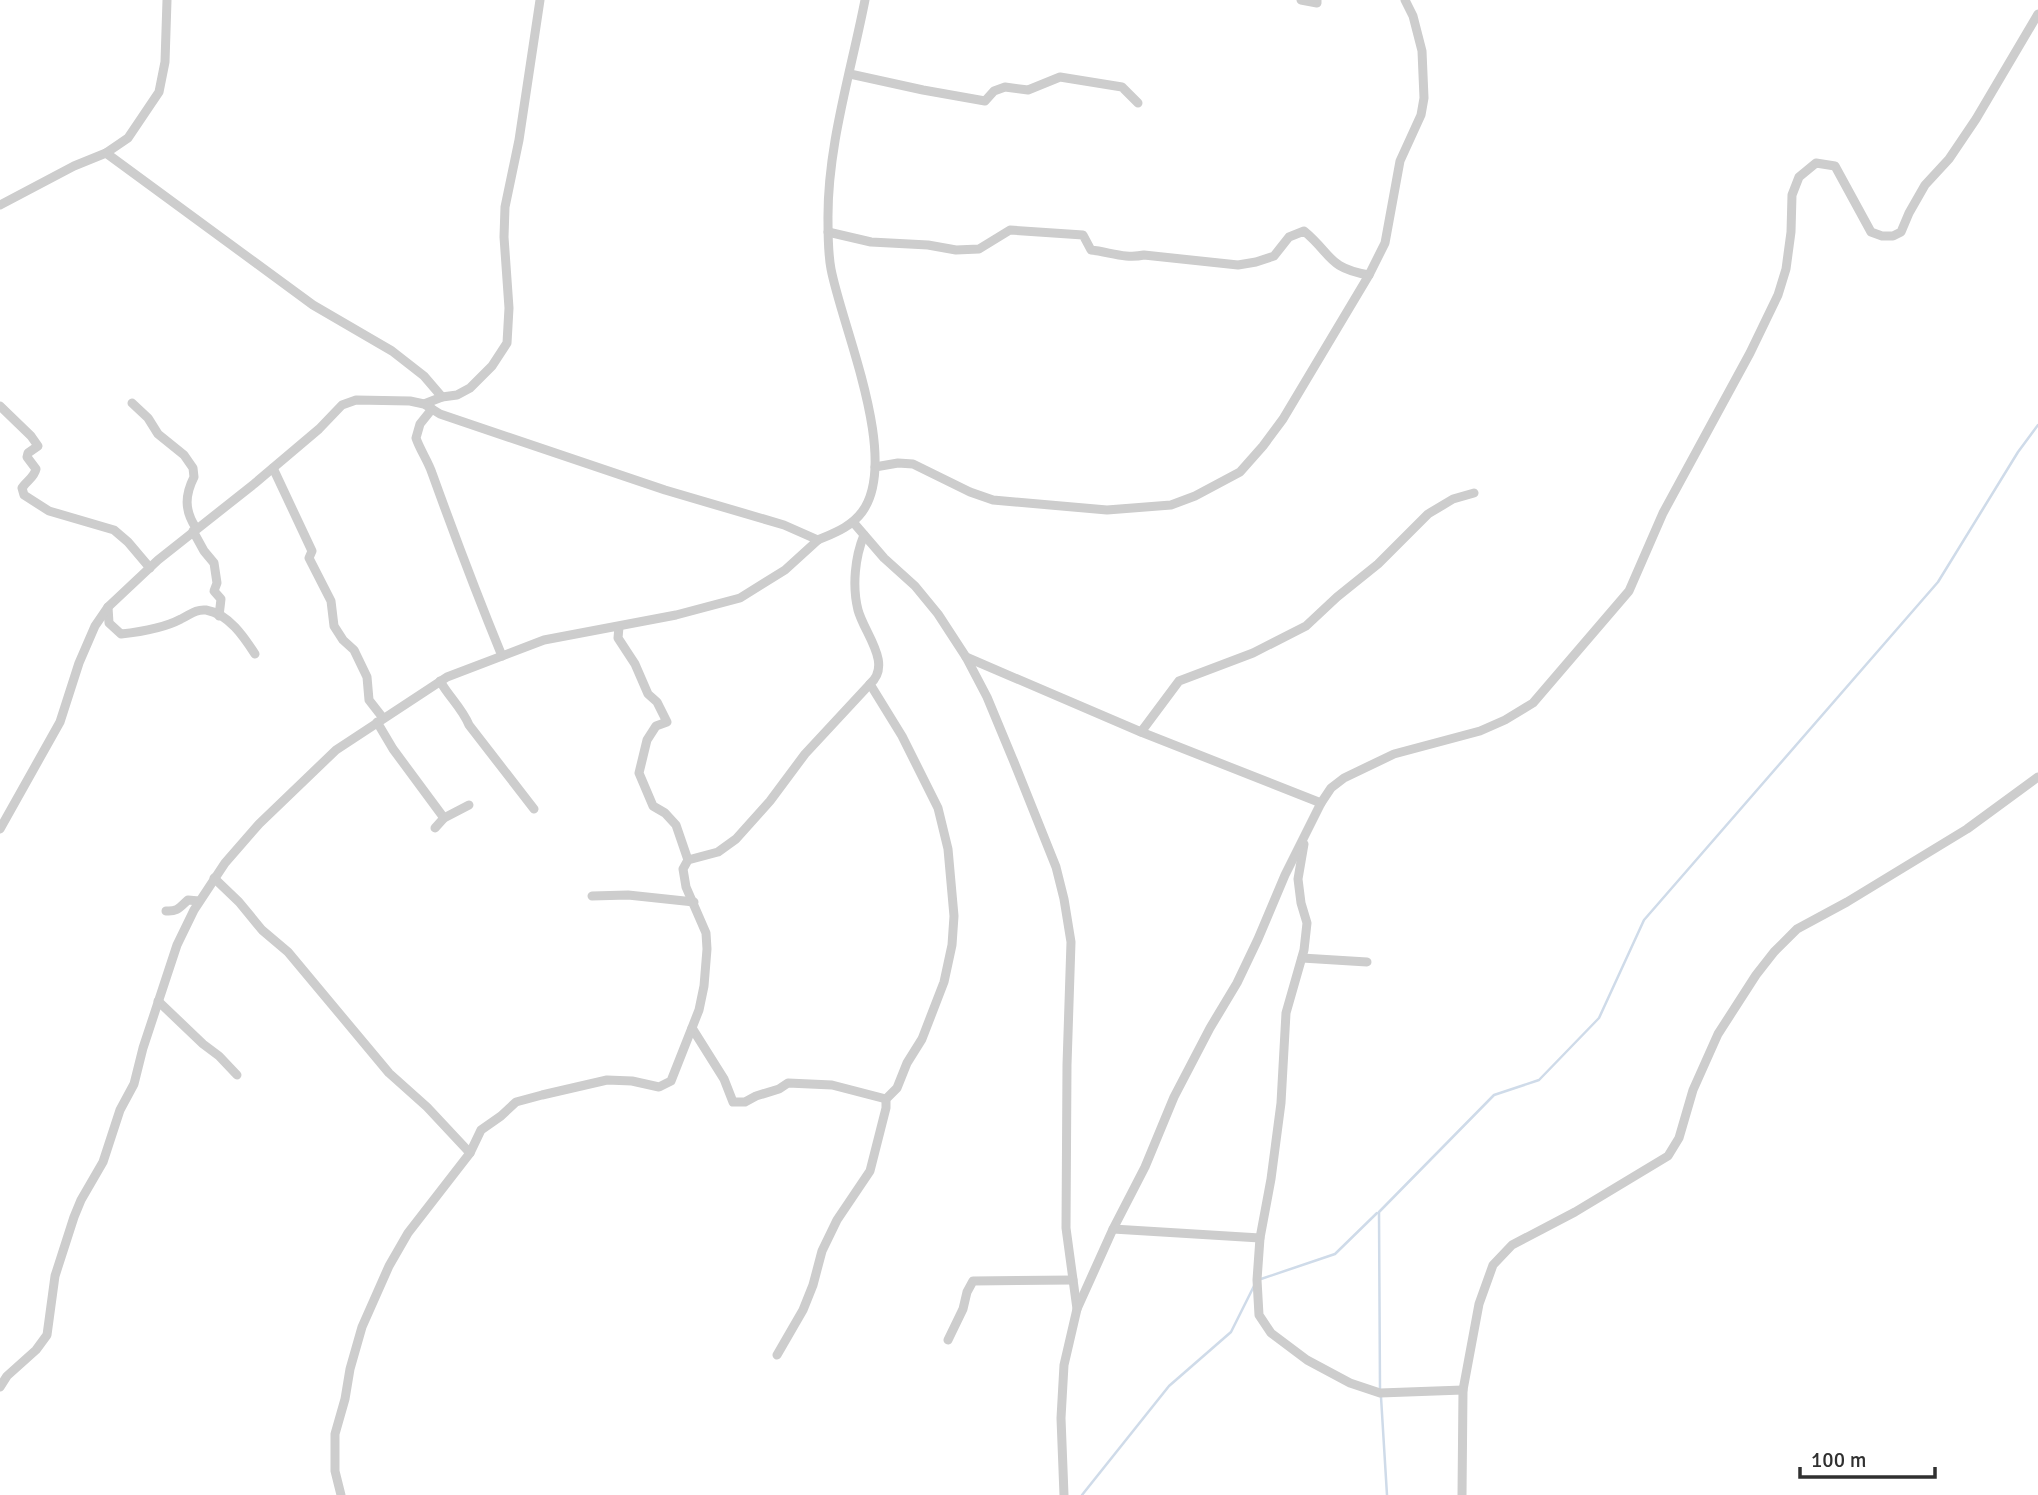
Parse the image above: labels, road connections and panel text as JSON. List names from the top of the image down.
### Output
{
  "scale_bar": "100 m"
}
